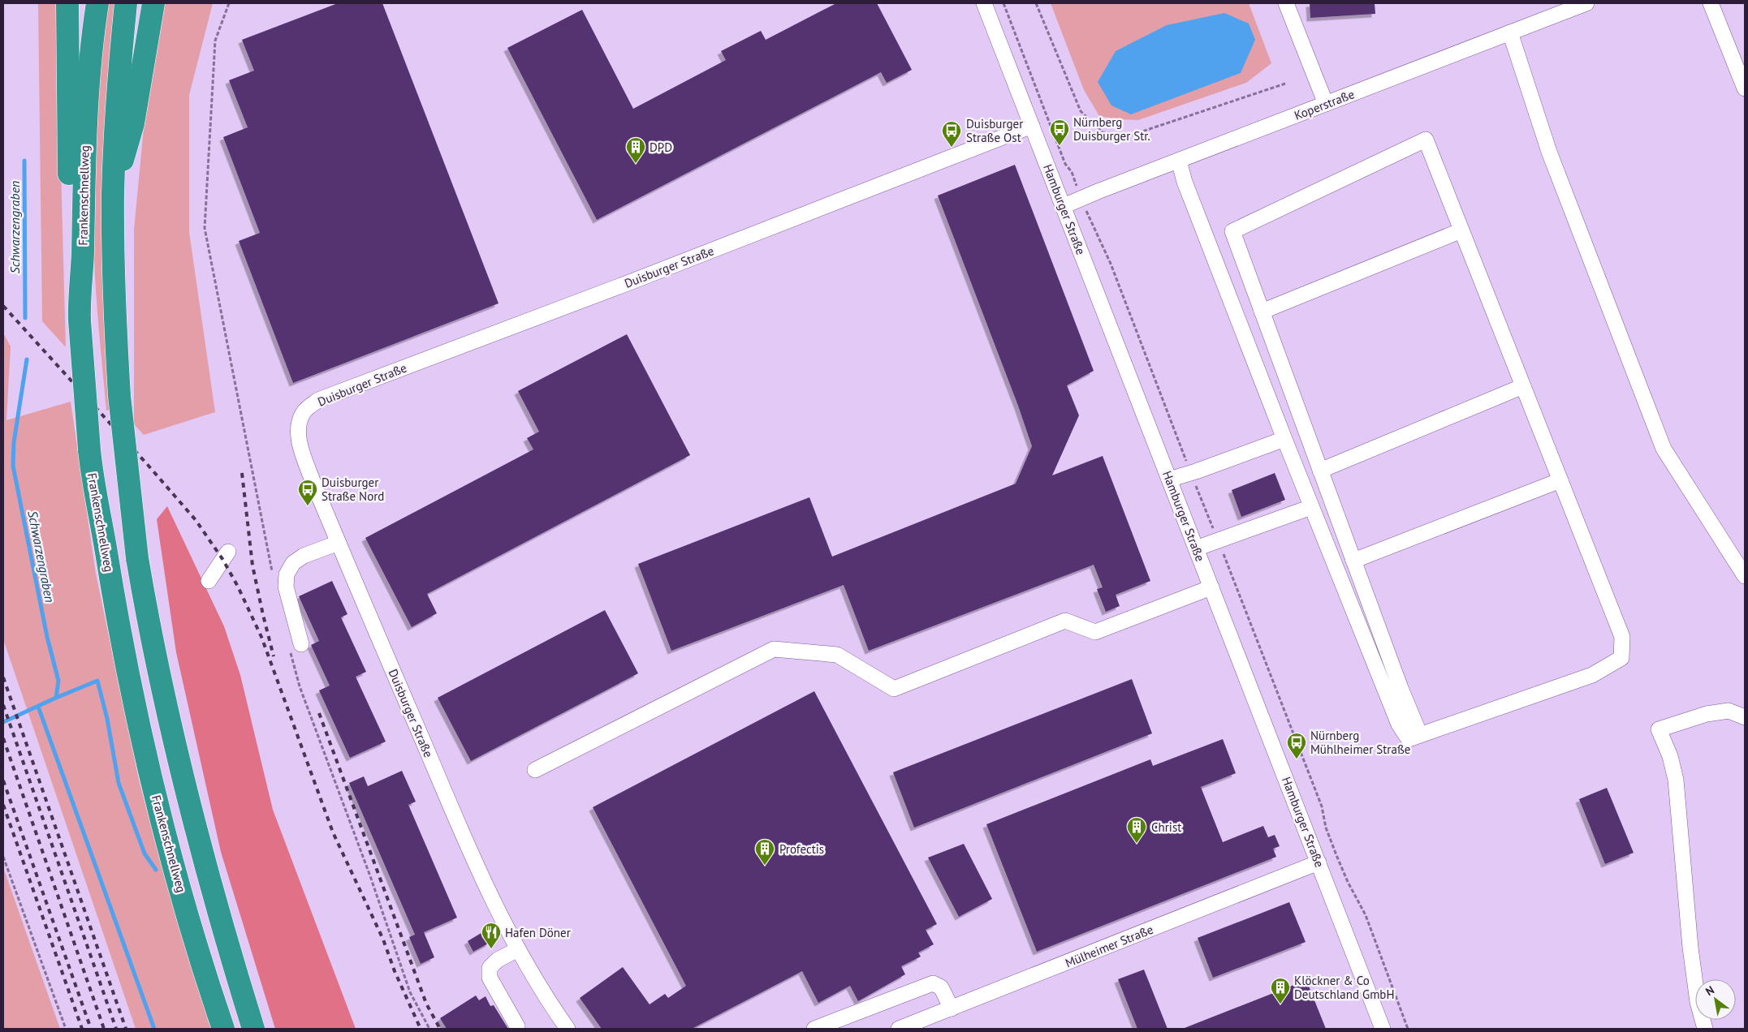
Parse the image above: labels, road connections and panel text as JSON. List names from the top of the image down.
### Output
{
  "streets": {
    "highway": ["Frankenschnellweg"],
    "street": [
      "Koperstraße",
      "Hamburger Straße",
      "Duisburger Straße",
      "Mülheimer Straße"
    ]
  },
  "crossings": [
    ["Koperstraße", "Hamburger Straße"],
    ["Hamburger Straße", "Duisburger Straße"],
    ["Hamburger Straße", "Mülheimer Straße"]
  ],
  "water": ["Schwarzengraben"],
  "places": {
    "bus stop": [
      "Nürnberg Duisburger Str.",
      "Duisburger Straße Ost",
      "Duisburger Straße Nord",
      "Nürnberg Mühlheimer Straße"
    ],
    "building": [
      "DPD",
      "Christ",
      "Profectis",
      "Klöckner & Co Deutschland GmbH"
    ],
    "restaurant": ["Hafen Döner"]
  },
  "north": "top left"
}
